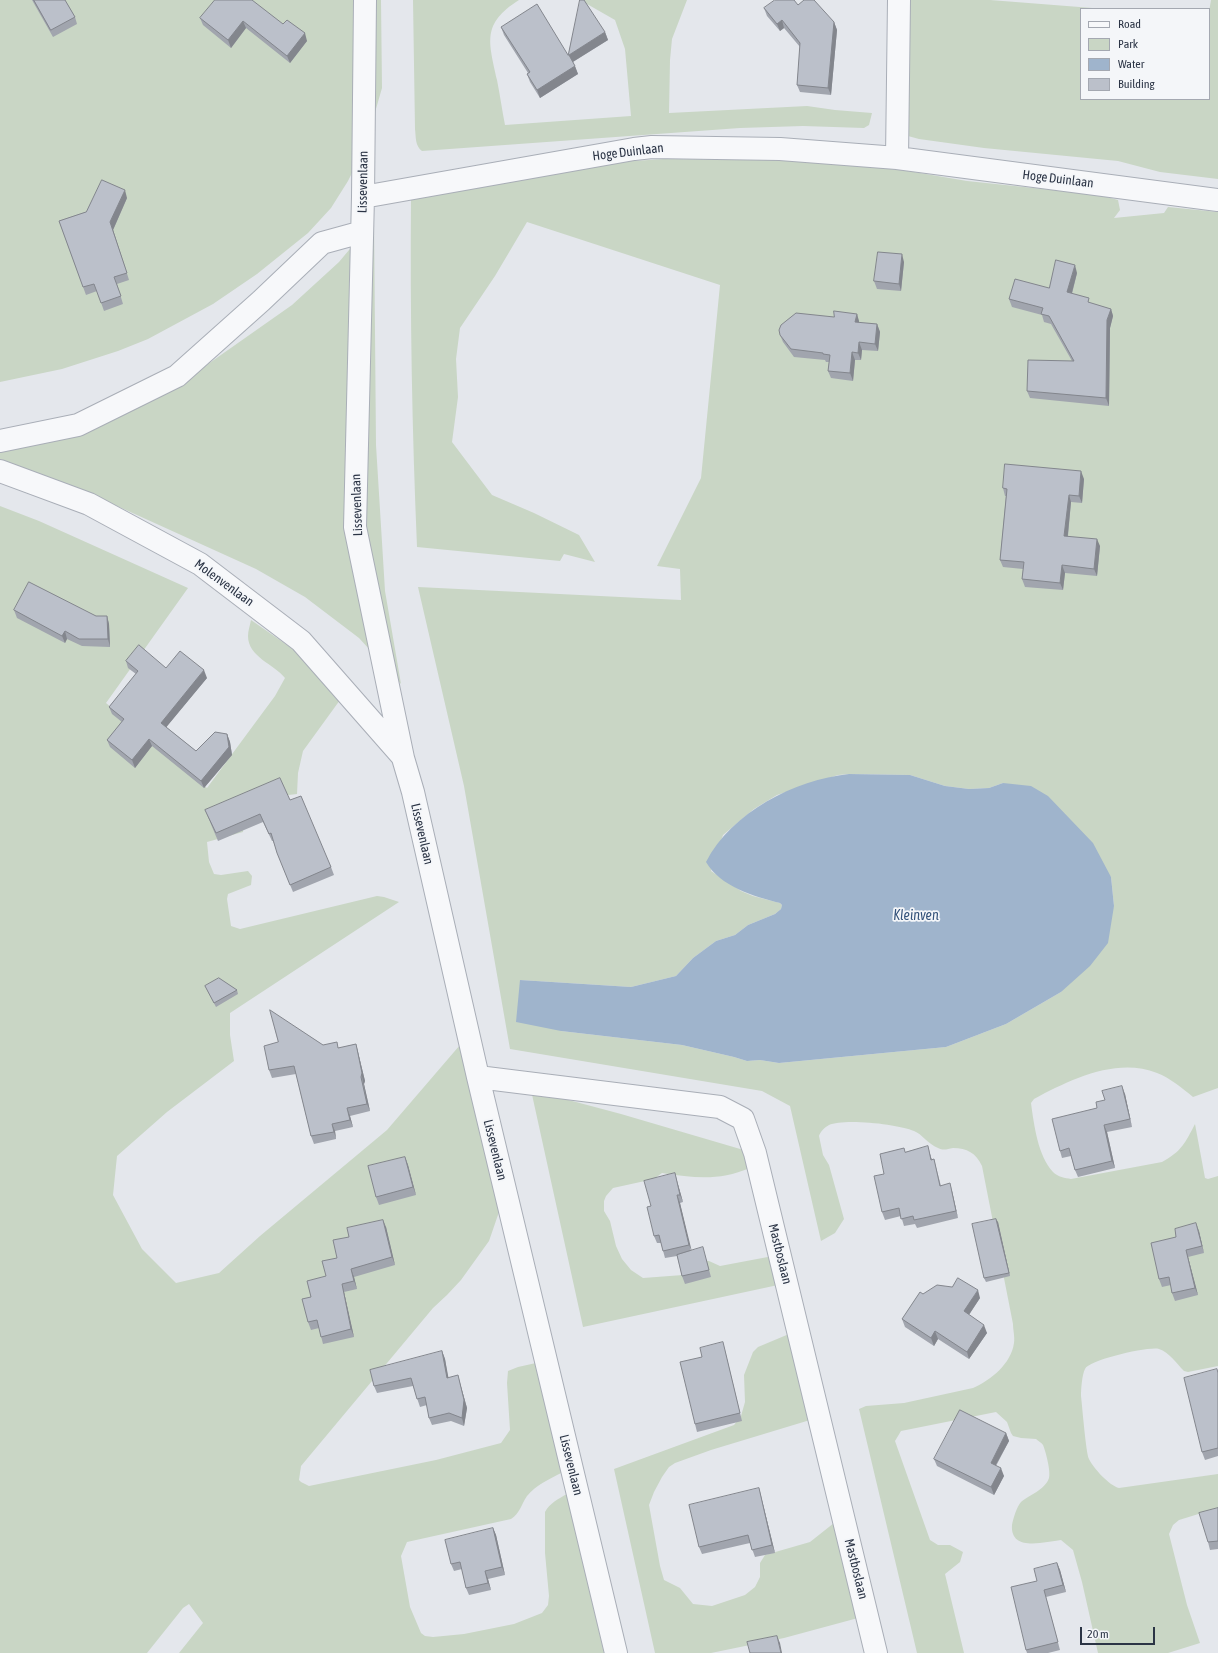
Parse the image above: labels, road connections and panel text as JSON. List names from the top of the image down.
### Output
{
  "streets": {
    "street": [
      "Hoge Duinlaan",
      "Lissevenlaan",
      "Molenvenlaan",
      "Mastboslaan"
    ]
  },
  "crossings": [
    ["Hoge Duinlaan", "Lissevenlaan"],
    ["Lissevenlaan", "Molenvenlaan"],
    ["Lissevenlaan", "Mastboslaan"]
  ],
  "water": ["Kleinven"],
  "legend": [
    "Road",
    "Park",
    "Water",
    "Building"
  ],
  "scale_bar": "20 m"
}
